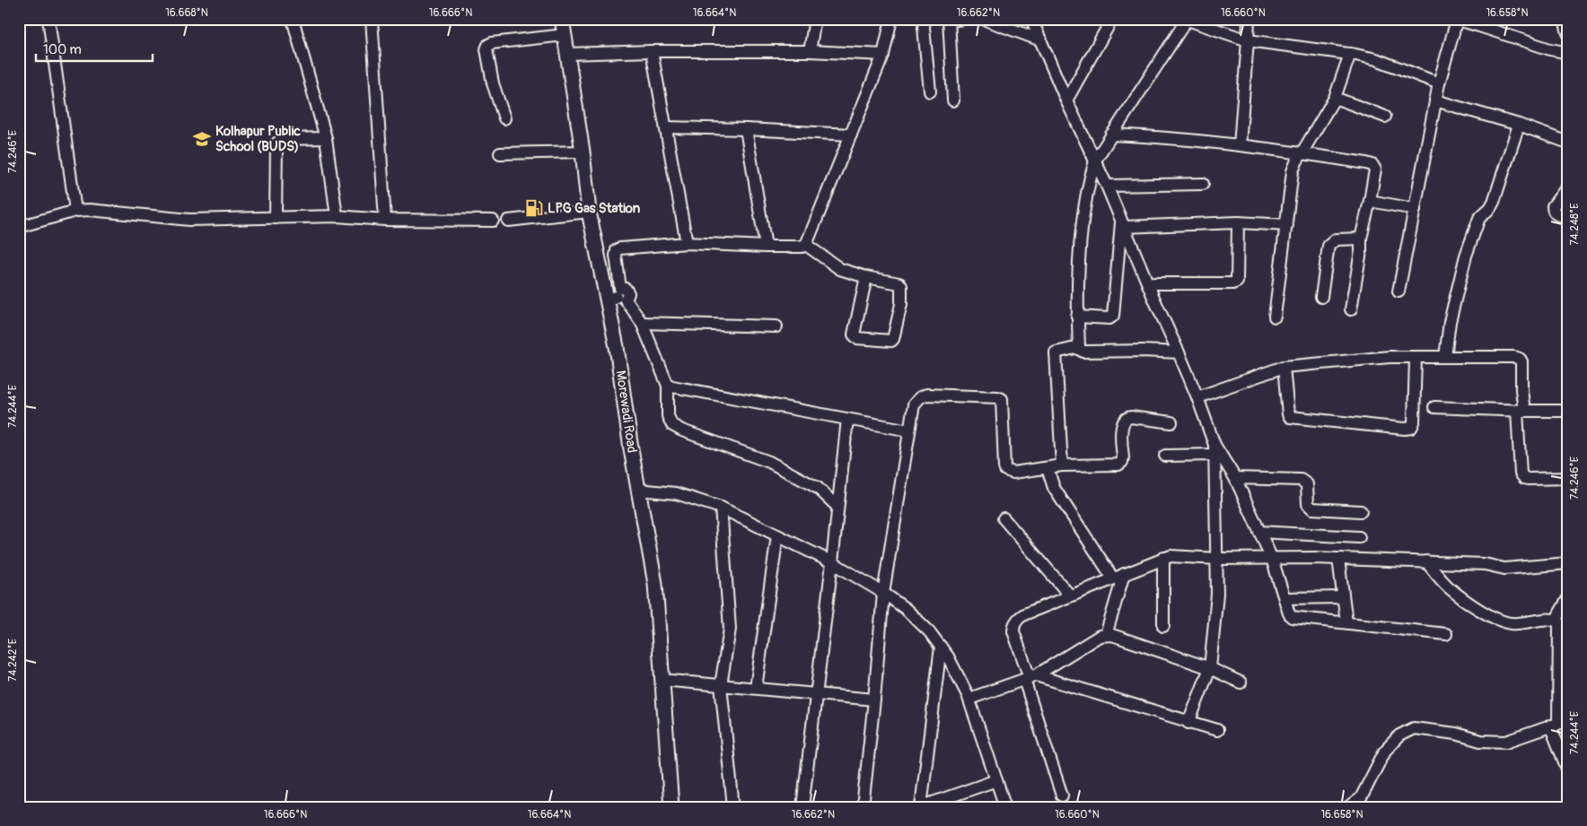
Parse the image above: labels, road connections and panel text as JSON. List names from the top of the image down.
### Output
{
  "streets": {
    "main road": ["Morewadi Road"]
  },
  "places": {
    "school or university": ["Kolhapur Public School (BUDS)"],
    "fuel station": ["LPG Gas Station"]
  },
  "scale_bar": "100 m",
  "coordinates": [
    "16.668°N",
    "16.666°N",
    "16.664°N",
    "16.662°N",
    "16.660°N",
    "16.658°N",
    "74.246°E",
    "74.248°E",
    "74.244°E",
    "74.242°E"
  ]
}
